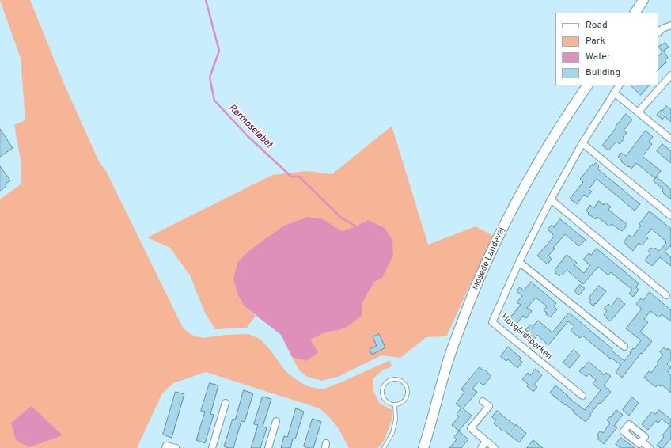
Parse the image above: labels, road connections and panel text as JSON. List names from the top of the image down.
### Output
{
  "streets": {
    "main road": ["Mosede Landevej"],
    "street": ["Hovgårdsparken"]
  },
  "water": ["Rørmoseløbet"],
  "legend": [
    "Road",
    "Park",
    "Water",
    "Building"
  ]
}
